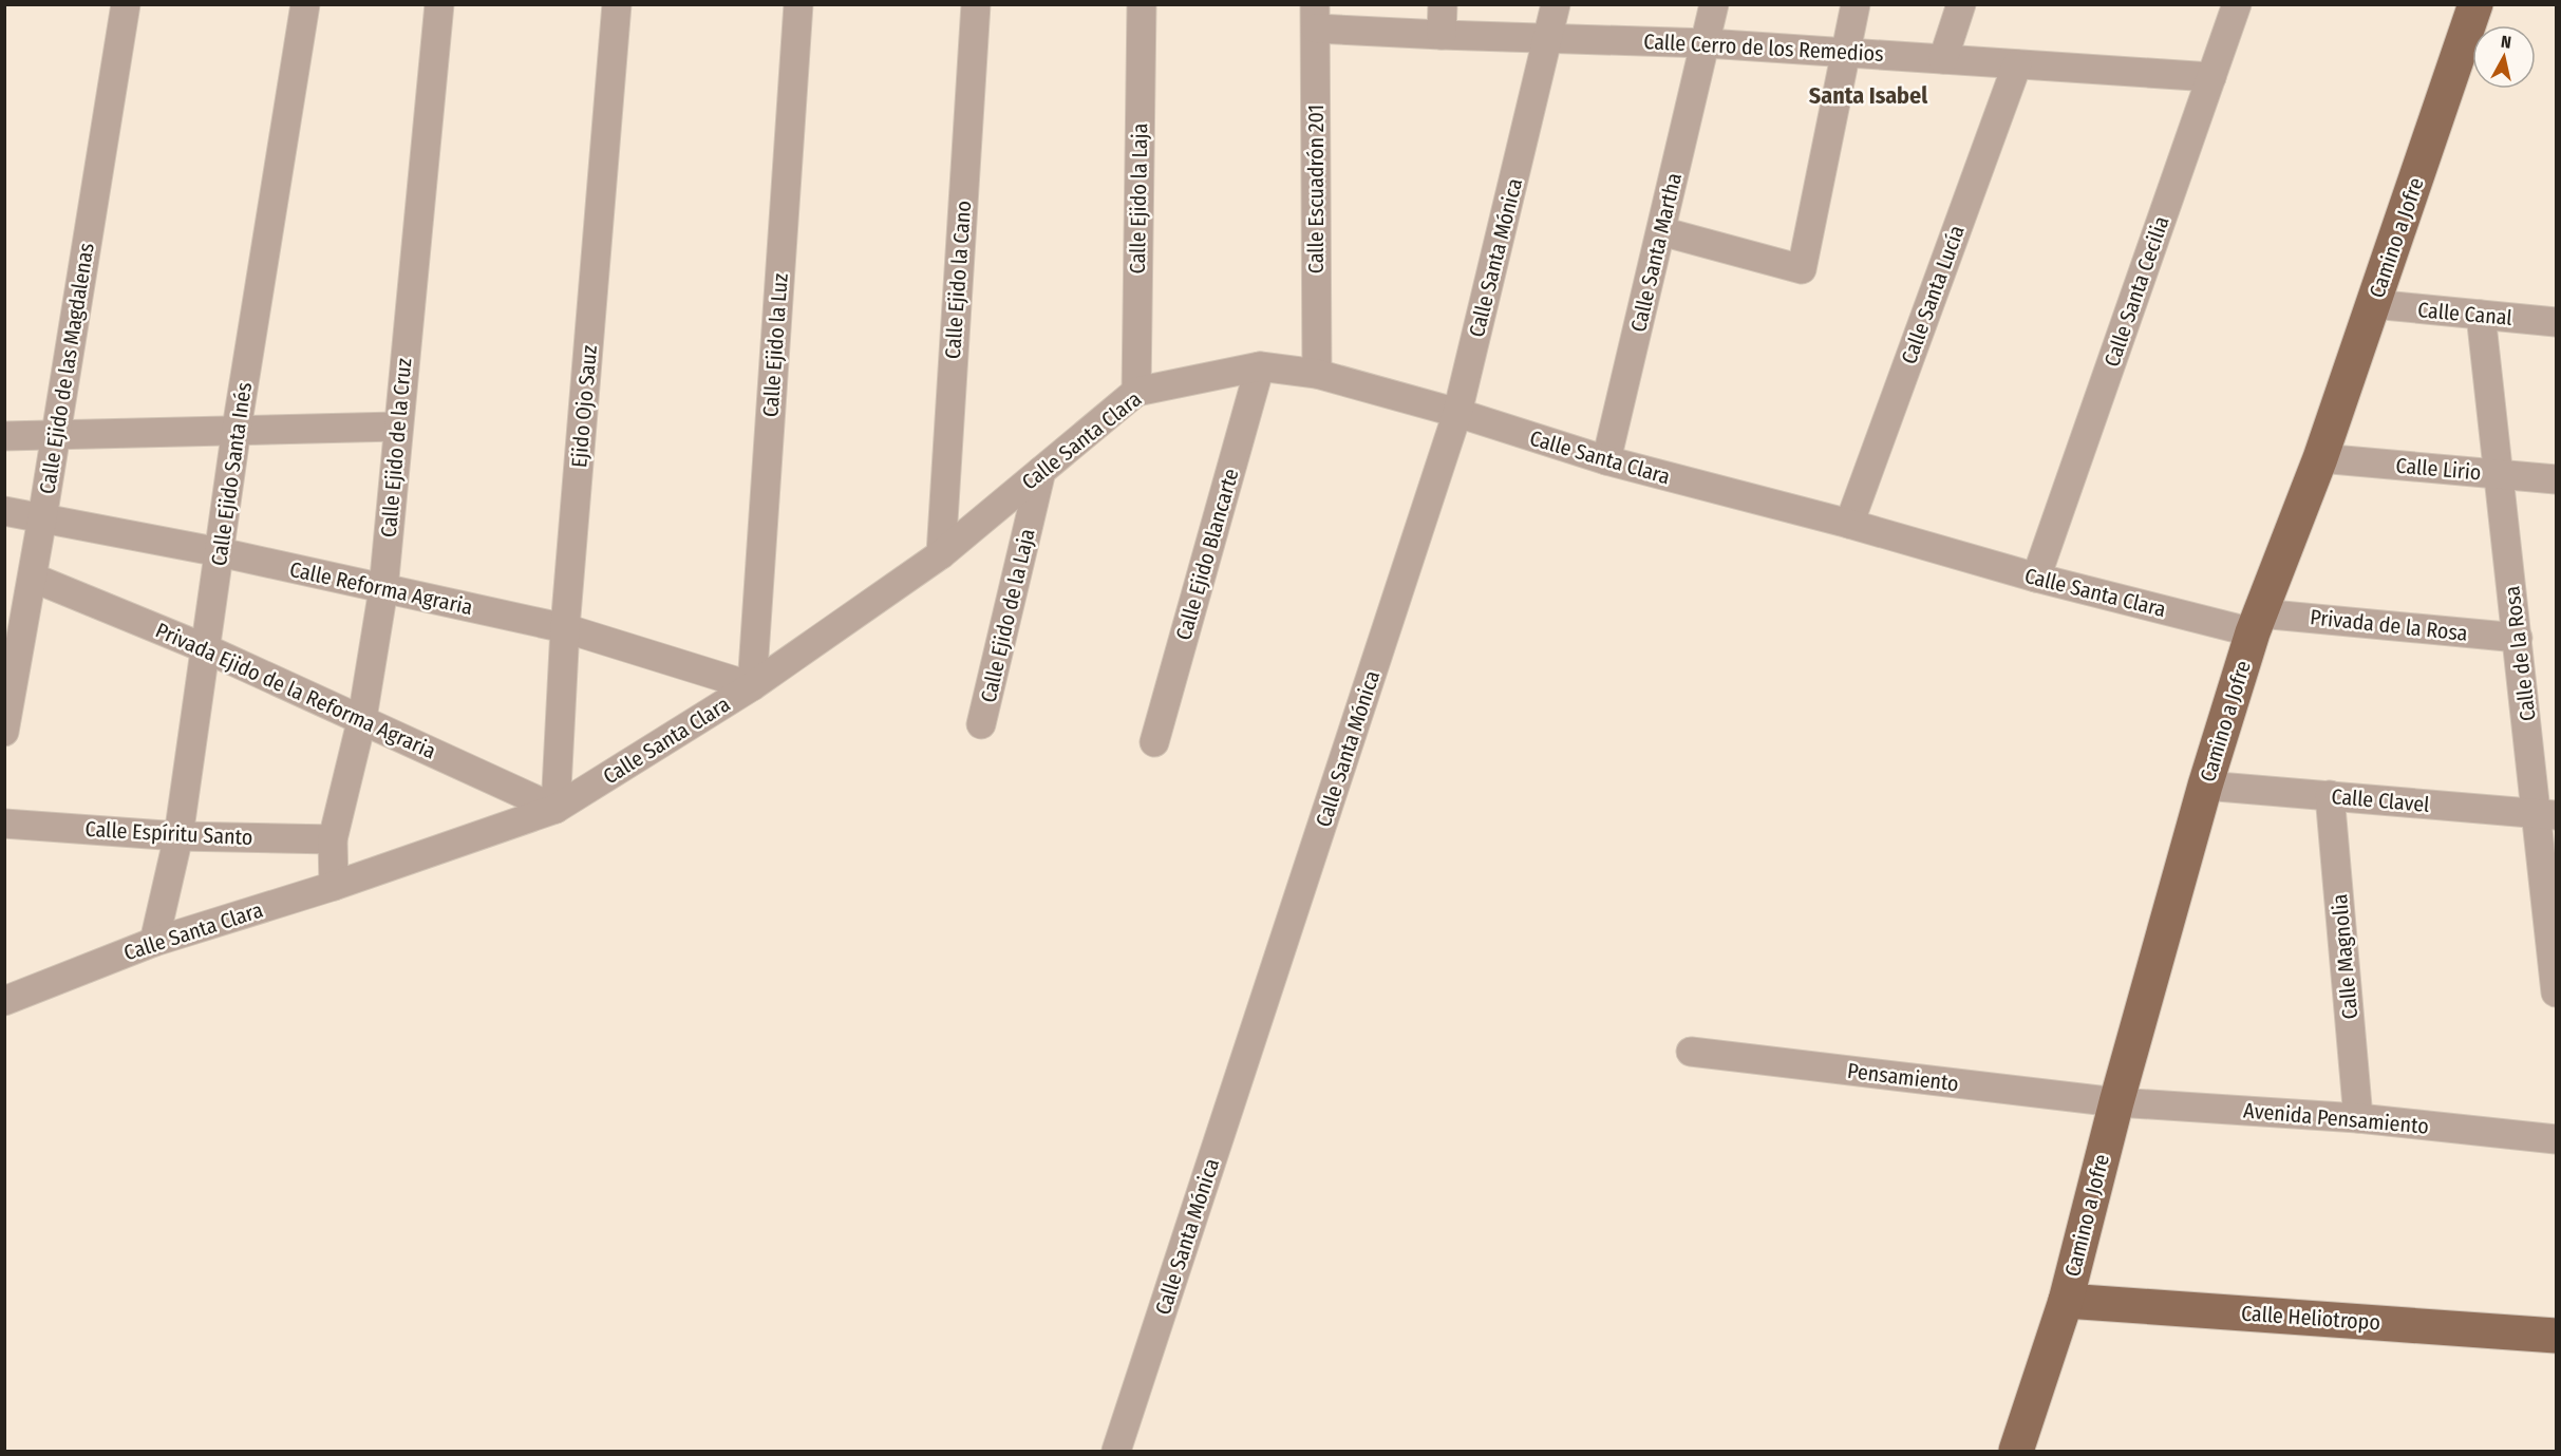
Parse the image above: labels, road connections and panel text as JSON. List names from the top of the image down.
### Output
{
  "streets": {
    "main road": ["Camino a Jofre", "Calle Heliotropo"],
    "street": [
      "Calle Cerro de los Remedios",
      "Calle Escuadrón 201",
      "Calle Ejido la Laja",
      "Calle Santa Martha",
      "Calle Santa Mónica",
      "Calle Ejido la Cano",
      "Calle Santa Cecilia",
      "Calle Santa Lucía",
      "Calle Canal",
      "Calle Ejido la Luz",
      "Calle Ejido de las Magdalenas",
      "Ejido Ojo Sauz",
      "Calle Santa Clara",
      "Calle Ejido de la Cruz",
      "Calle Lirio",
      "Calle Ejido Santa Inés",
      "Calle Ejido Blancarte",
      "Calle Reforma Agraria",
      "Calle Ejido de la Laja",
      "Privada de la Rosa",
      "Calle de la Rosa",
      "Privada Ejido de la Reforma Agraria",
      "Calle Clavel",
      "Calle Espíritu Santo",
      "Calle Magnolia",
      "Pensamiento",
      "Avenida Pensamiento"
    ]
  },
  "crossings": [
    ["Calle Cerro de los Remedios", "Calle Escuadrón 201"],
    ["Calle Cerro de los Remedios", "Calle Santa Martha"],
    ["Calle Cerro de los Remedios", "Calle Santa Mónica"],
    ["Calle Cerro de los Remedios", "Calle Santa Cecilia"],
    ["Calle Cerro de los Remedios", "Calle Santa Lucía"],
    ["Calle Escuadrón 201", "Calle Santa Clara"],
    ["Calle Ejido la Laja", "Calle Santa Clara"],
    ["Camino a Jofre", "Calle Canal"],
    ["Camino a Jofre", "Calle Santa Clara"],
    ["Camino a Jofre", "Calle Lirio"],
    ["Camino a Jofre", "Privada de la Rosa"],
    ["Camino a Jofre", "Calle Clavel"],
    ["Camino a Jofre", "Pensamiento"],
    ["Camino a Jofre", "Avenida Pensamiento"],
    ["Camino a Jofre", "Calle Heliotropo"],
    ["Calle Santa Martha", "Calle Santa Clara"],
    ["Calle Santa Mónica", "Calle Santa Clara"],
    ["Calle Ejido la Cano", "Calle Santa Clara"],
    ["Calle Santa Cecilia", "Calle Santa Clara"],
    ["Calle Santa Lucía", "Calle Santa Clara"],
    ["Calle Canal", "Calle de la Rosa"],
    ["Calle Ejido la Luz", "Calle Santa Clara"],
    ["Calle Ejido la Luz", "Calle Reforma Agraria"],
    ["Calle Ejido de las Magdalenas", "Calle Reforma Agraria"],
    ["Calle Ejido de las Magdalenas", "Privada Ejido de la Reforma Agraria"],
    ["Ejido Ojo Sauz", "Calle Santa Clara"],
    ["Ejido Ojo Sauz", "Calle Reforma Agraria"],
    ["Ejido Ojo Sauz", "Privada Ejido de la Reforma Agraria"],
    ["Calle Santa Clara", "Calle Ejido de la Cruz"],
    ["Calle Santa Clara", "Calle Ejido Santa Inés"],
    ["Calle Santa Clara", "Calle Ejido Blancarte"],
    ["Calle Santa Clara", "Calle Reforma Agraria"],
    ["Calle Santa Clara", "Calle Ejido de la Laja"],
    ["Calle Santa Clara", "Privada de la Rosa"],
    ["Calle Santa Clara", "Privada Ejido de la Reforma Agraria"],
    ["Calle Ejido de la Cruz", "Calle Reforma Agraria"],
    ["Calle Ejido de la Cruz", "Privada Ejido de la Reforma Agraria"],
    ["Calle Ejido de la Cruz", "Calle Espíritu Santo"],
    ["Calle Lirio", "Calle de la Rosa"],
    ["Calle Ejido Santa Inés", "Calle Reforma Agraria"],
    ["Calle Ejido Santa Inés", "Privada Ejido de la Reforma Agraria"],
    ["Calle Ejido Santa Inés", "Calle Espíritu Santo"],
    ["Privada de la Rosa", "Calle de la Rosa"],
    ["Calle de la Rosa", "Calle Clavel"],
    ["Calle Clavel", "Calle Magnolia"],
    ["Calle Magnolia", "Avenida Pensamiento"],
    ["Pensamiento", "Avenida Pensamiento"]
  ],
  "districts": ["Santa Isabel"],
  "north": "top"
}
